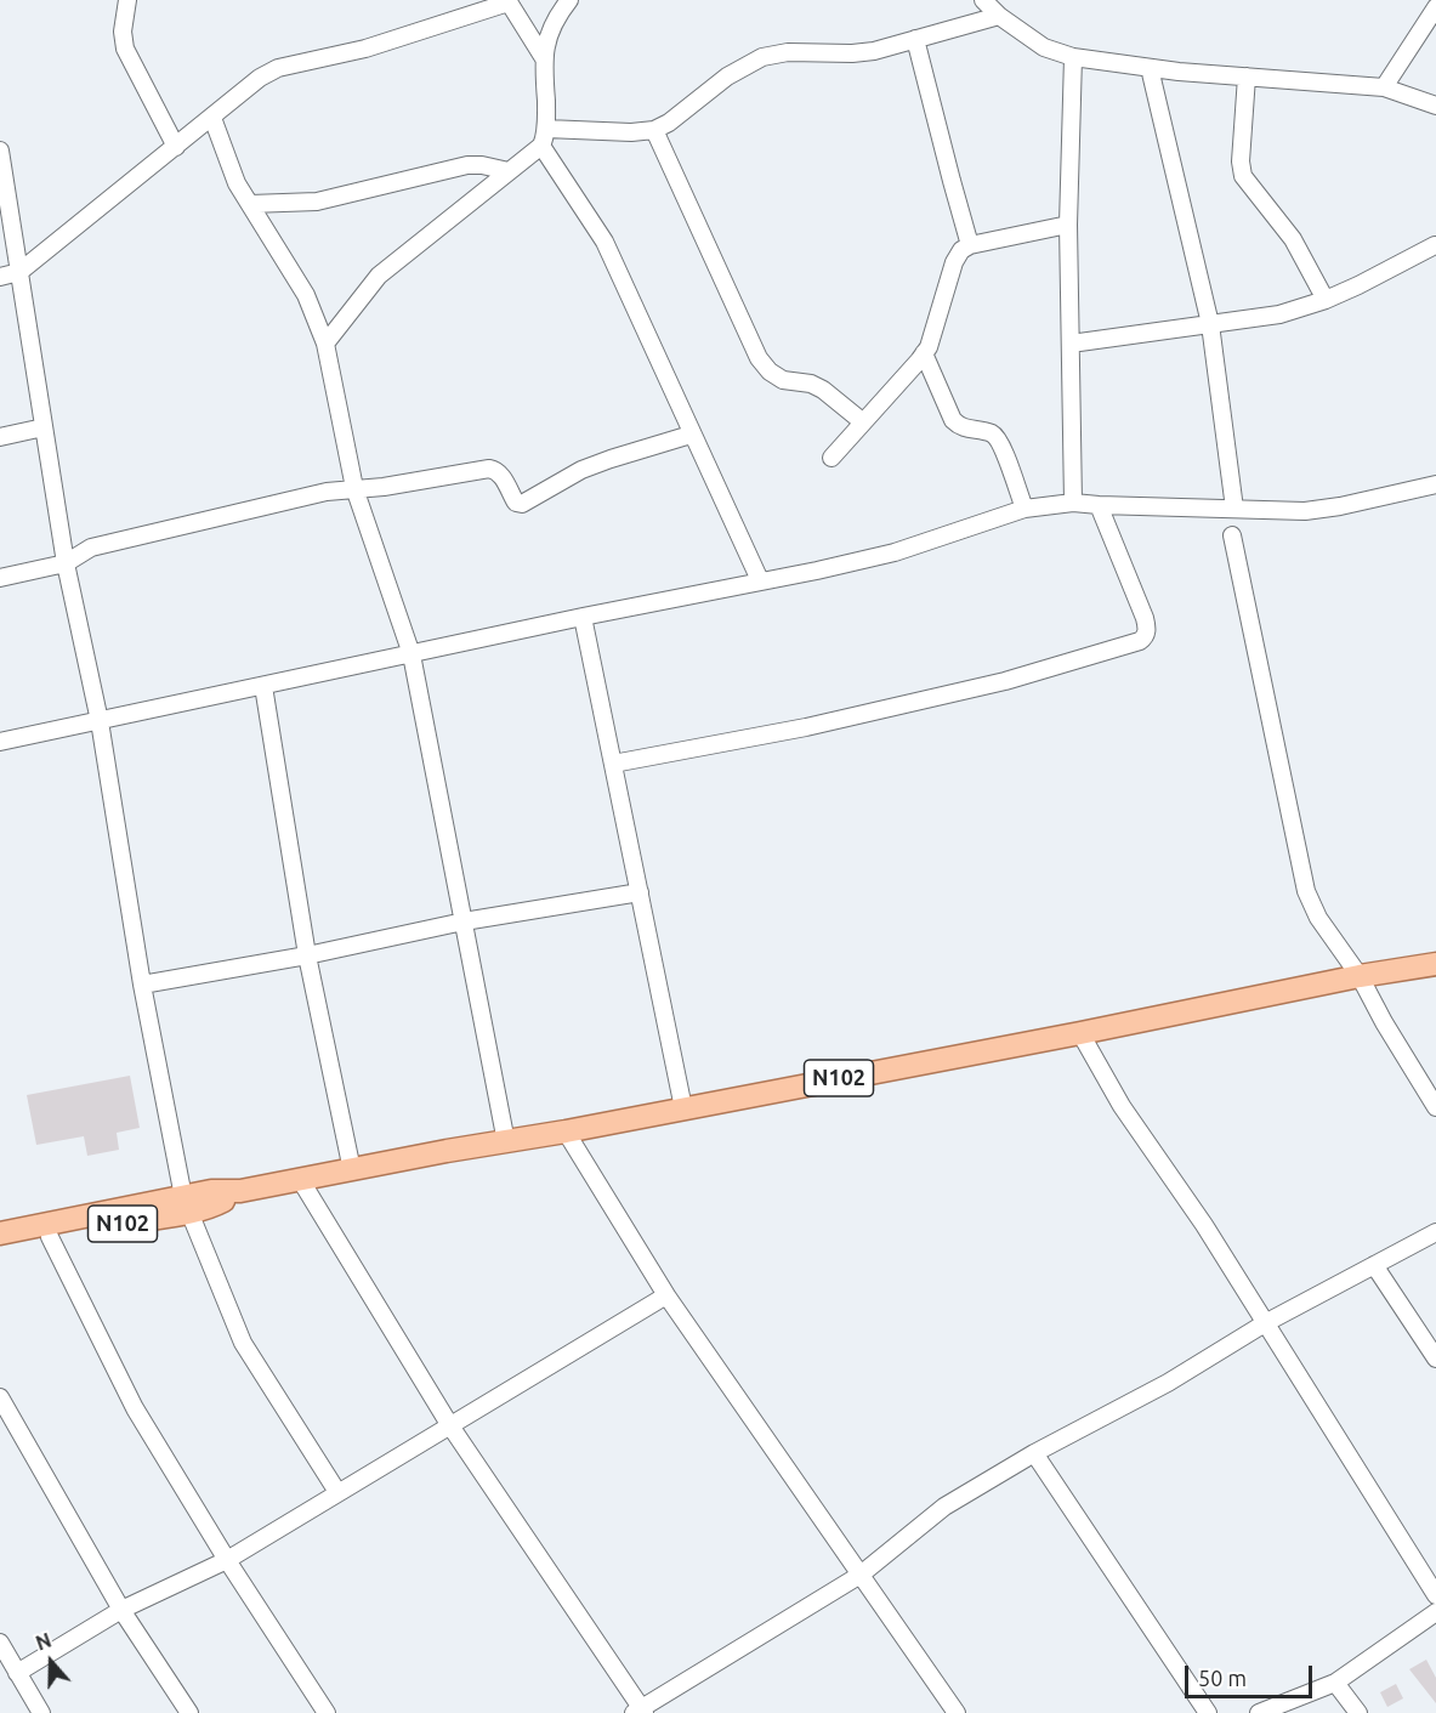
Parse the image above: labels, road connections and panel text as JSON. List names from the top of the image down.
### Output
{
  "streets": {
    "main road": ["N102"]
  },
  "scale_bar": "50 m",
  "north": "top"
}
